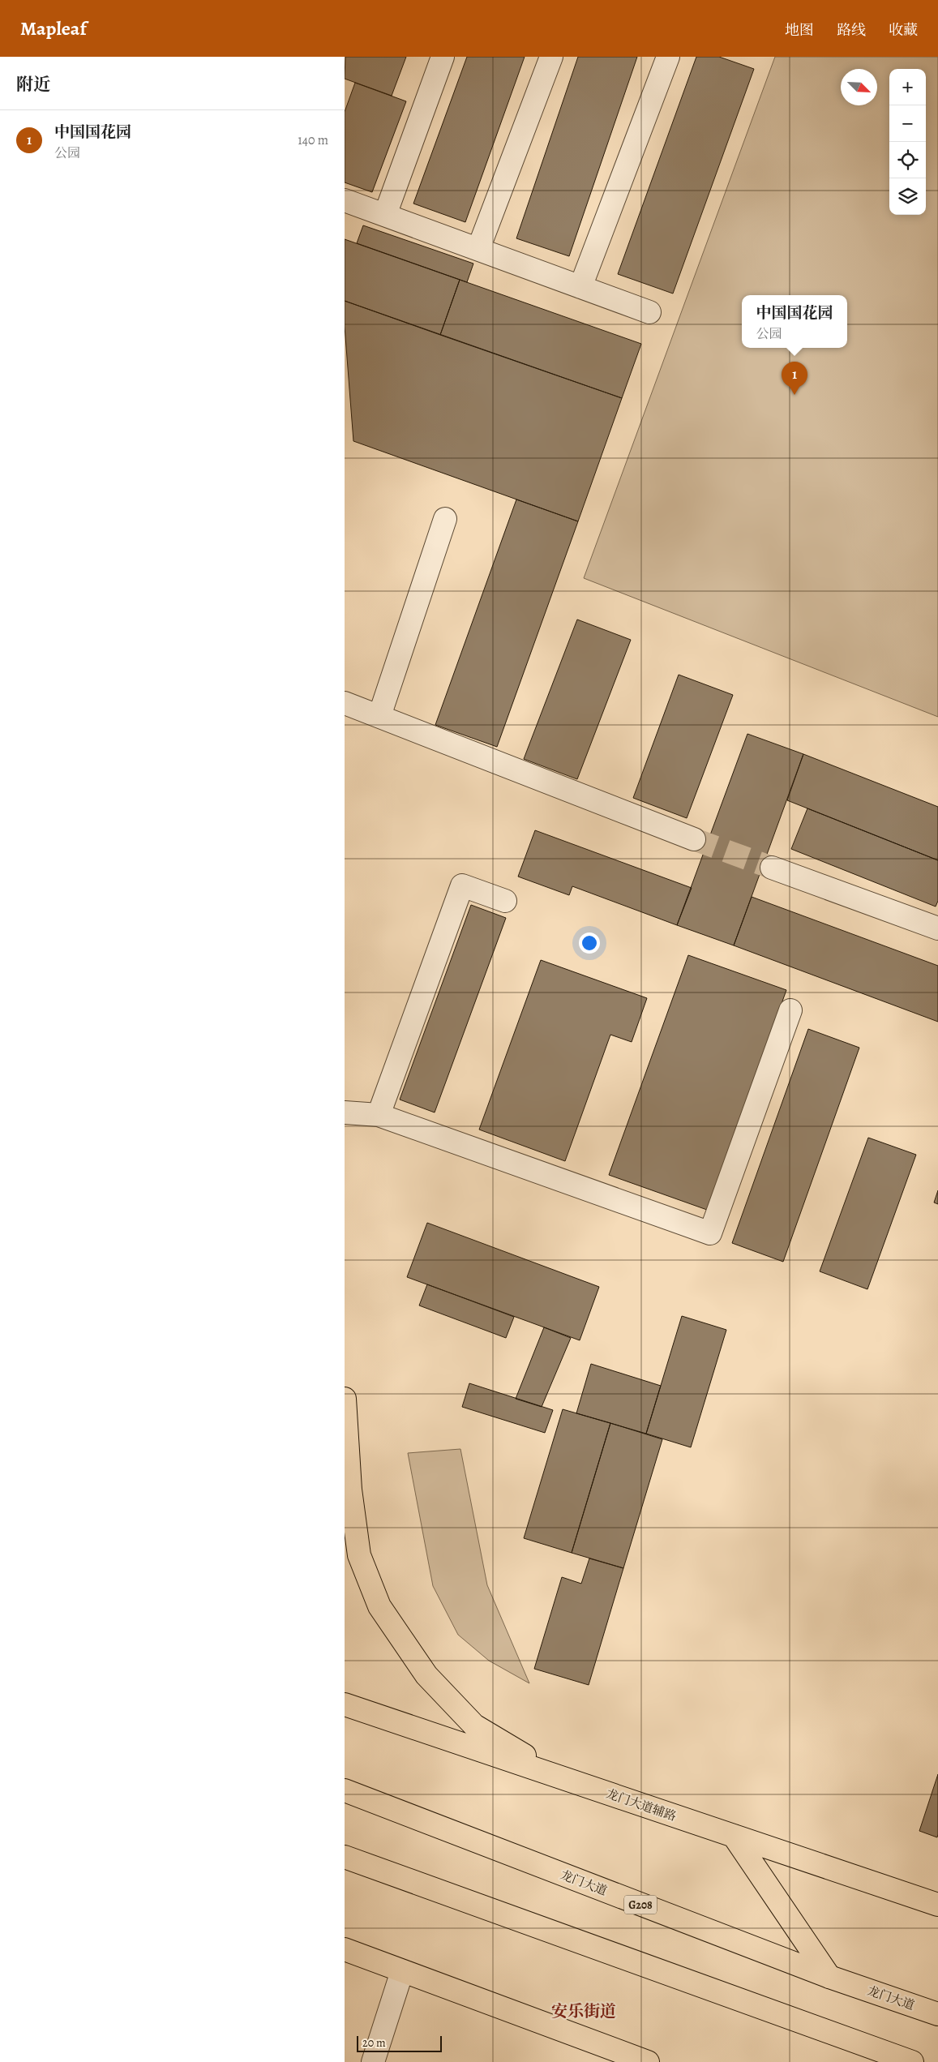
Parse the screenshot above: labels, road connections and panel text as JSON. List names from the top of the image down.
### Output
{
  "streets": {
    "main road": ["龙门大道辅路", "龙门大道", "G208"]
  },
  "districts": ["安乐街道"],
  "scale_bar": "20 m",
  "north": "bottom right",
  "page": {
    "header": "Mapleaf",
    "nav": ["地图", "路线", "收藏"],
    "heading": "附近",
    "map_buttons": ["+", "−"],
    "list": [
      {
        "mark": "1",
        "name": "中国国花园",
        "note": "公园",
        "value": "140 m"
      }
    ],
    "popup": ["中国国花园", "公园"],
    "pins": "1",
    "scale": "20 m"
  }
}
